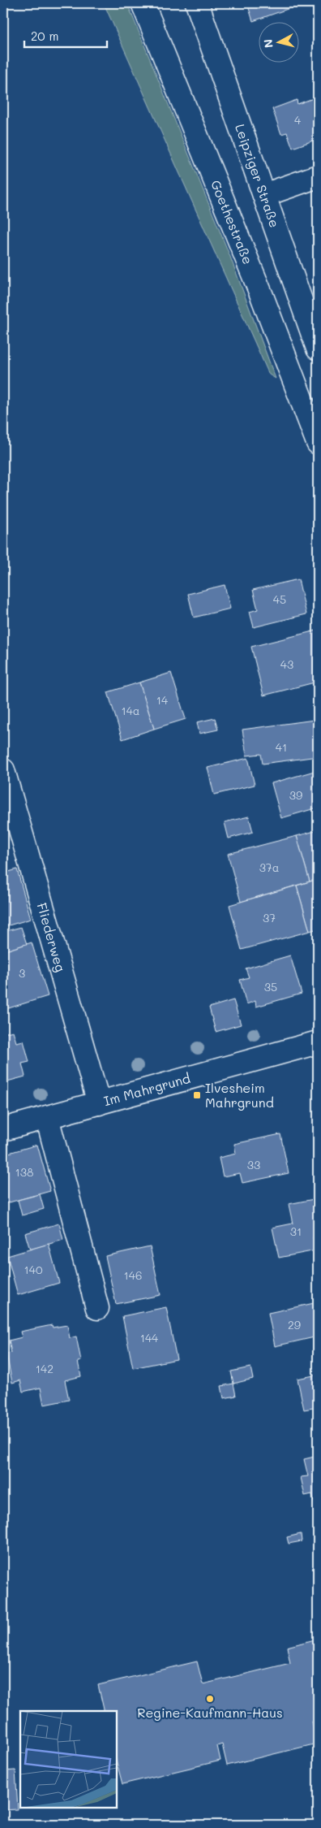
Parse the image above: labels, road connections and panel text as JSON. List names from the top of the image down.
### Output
{
  "streets": {
    "street": [
      "Leipziger Straße",
      "Goethestraße",
      "Fliederweg",
      "Im Mahrgrund"
    ]
  },
  "crossings": [
    ["Fliederweg", "Im Mahrgrund"]
  ],
  "places": {
    "transit": ["Ilvesheim Mahrgrund"],
    "other": ["Regine-Kaufmann-Haus"]
  },
  "house_numbers": [
    "4",
    "45",
    "43",
    "14",
    "14a",
    "41",
    "39",
    "37a",
    "37",
    "3",
    "35",
    "33",
    "138",
    "31",
    "140",
    "146",
    "29",
    "144",
    "142"
  ],
  "scale_bar": "20 m",
  "north": "left"
}
